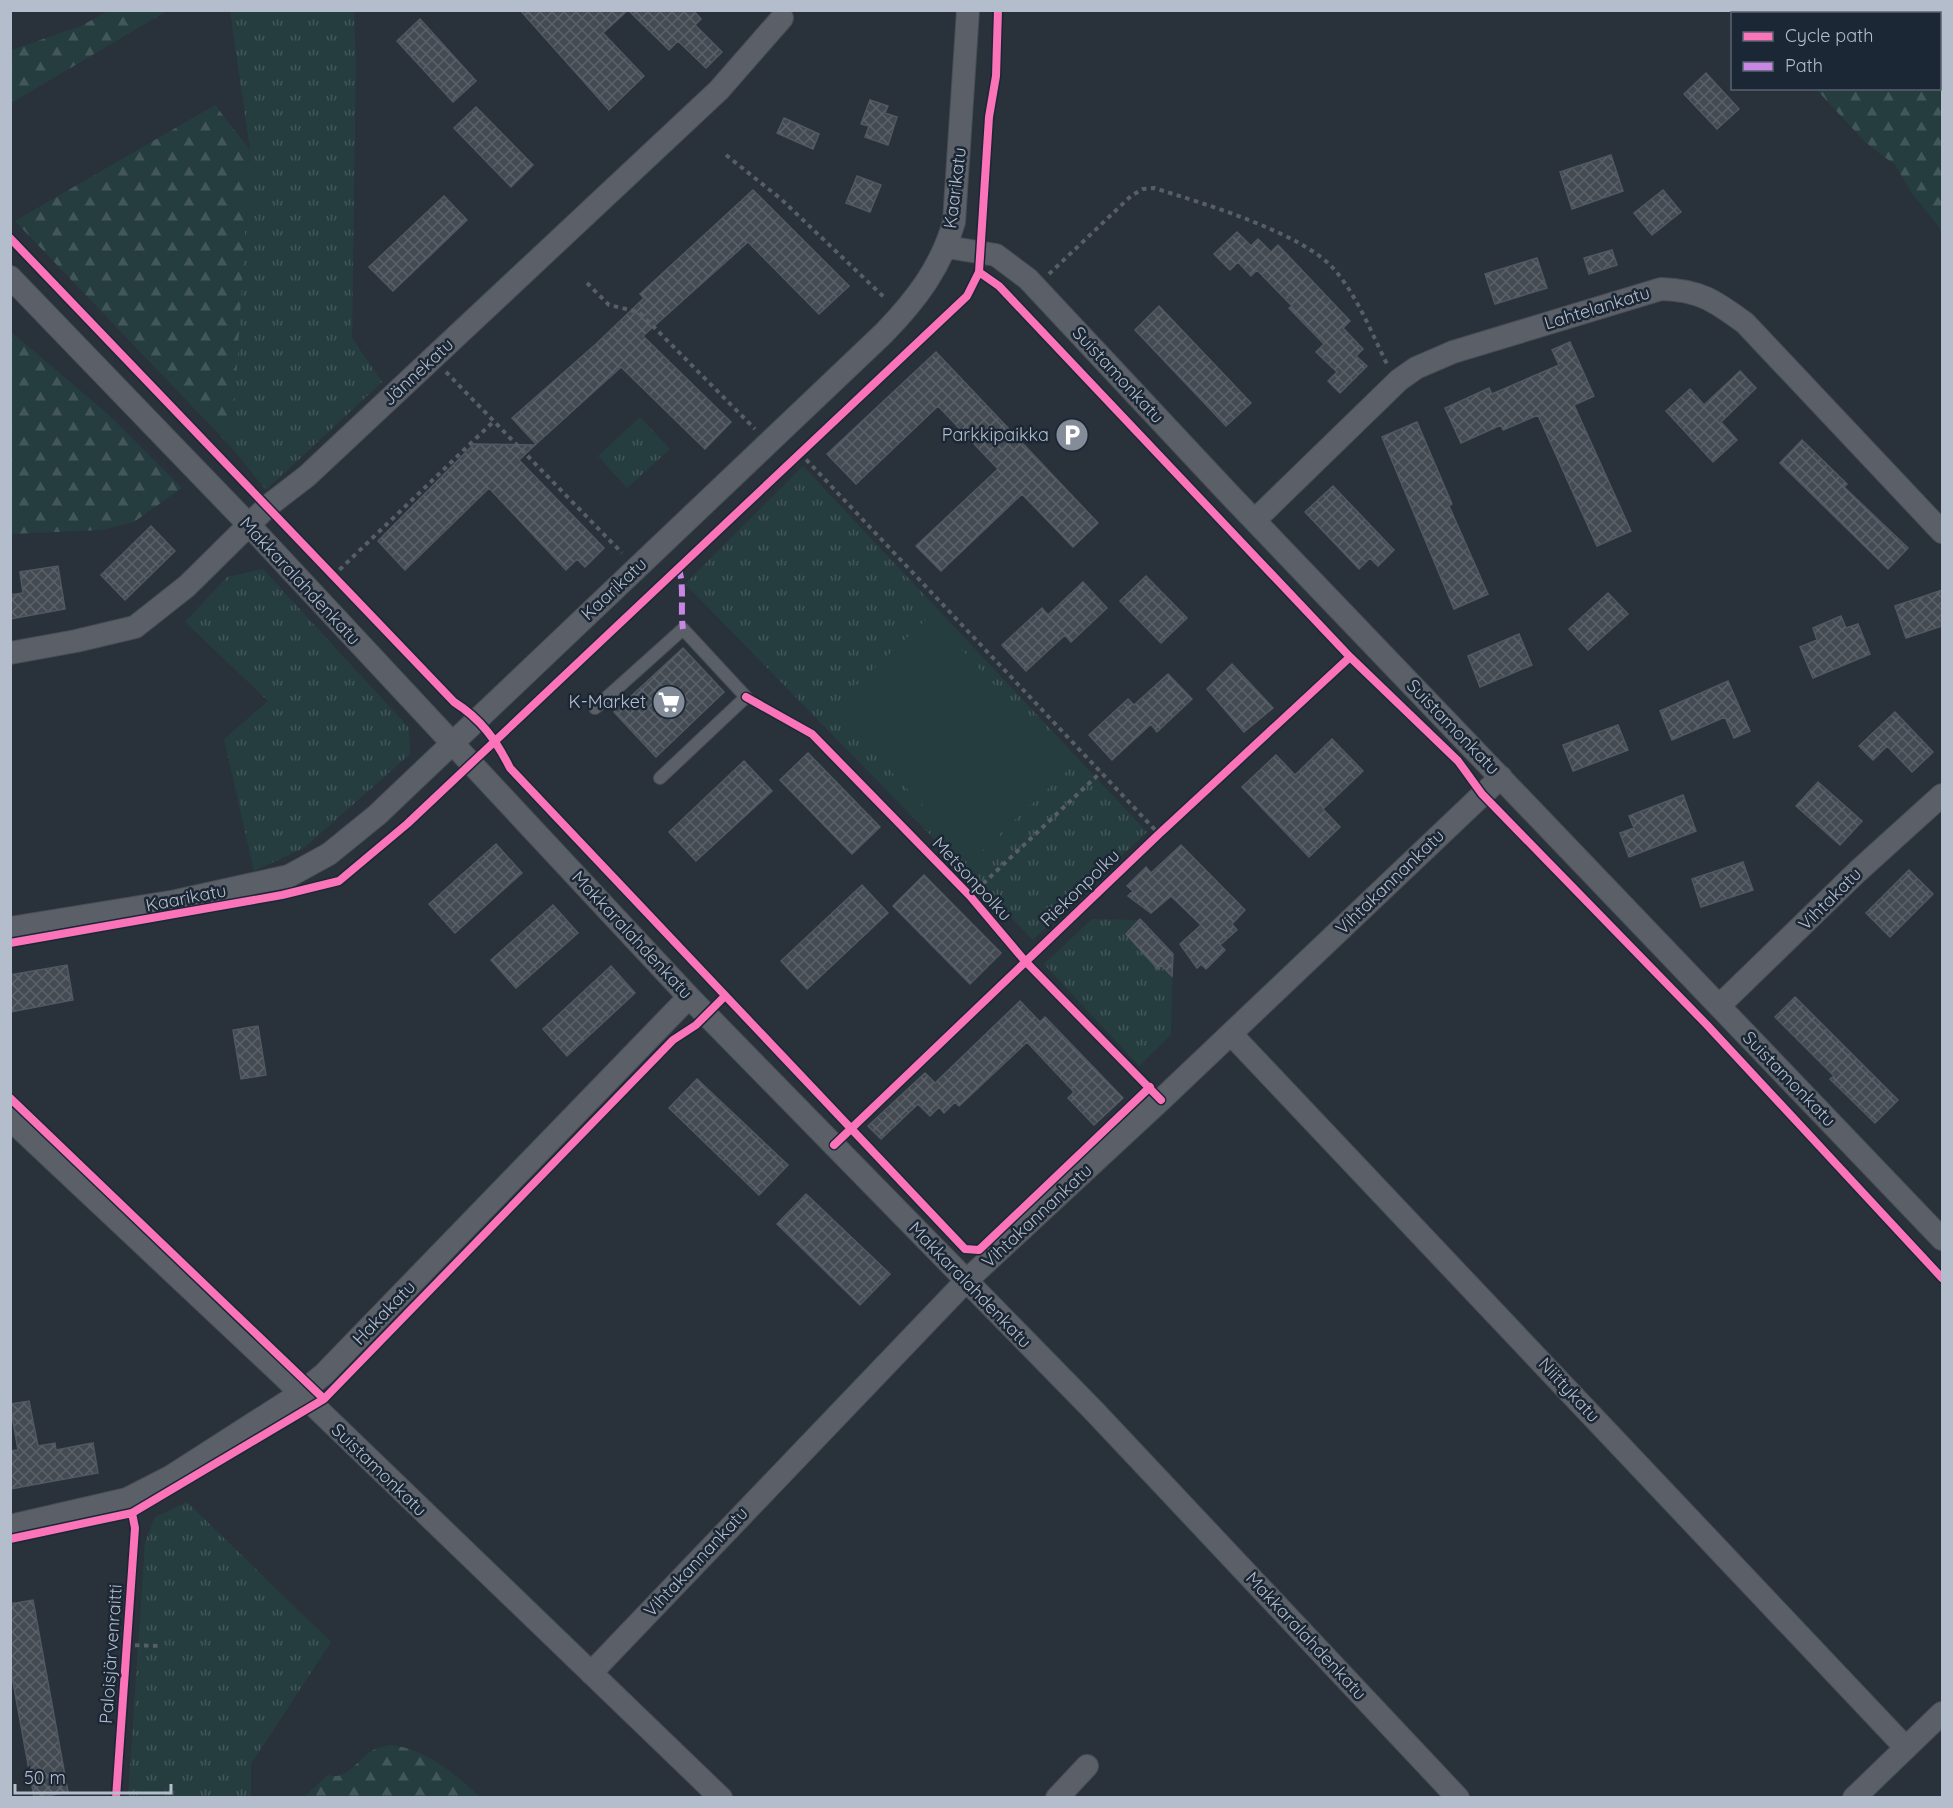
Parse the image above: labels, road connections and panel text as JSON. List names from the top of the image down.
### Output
{
  "streets": {
    "street": [
      "Kaarikatu",
      "Lahtelankatu",
      "Jännekatu",
      "Suistamonkatu",
      "Makkaralahdenkatu",
      "Vihtakannankatu",
      "Vihtakatu",
      "Hakakatu",
      "Niittykatu"
    ],
    "cycle path": ["Metsonpolku", "Riekonpolku", "Paloisjärvenraitti"]
  },
  "crossings": [
    ["Kaarikatu", "Suistamonkatu"],
    ["Kaarikatu", "Makkaralahdenkatu"],
    ["Lahtelankatu", "Suistamonkatu"],
    ["Jännekatu", "Makkaralahdenkatu"],
    ["Suistamonkatu", "Vihtakannankatu"],
    ["Suistamonkatu", "Vihtakatu"],
    ["Suistamonkatu", "Hakakatu"],
    ["Makkaralahdenkatu", "Vihtakannankatu"],
    ["Makkaralahdenkatu", "Hakakatu"],
    ["Vihtakannankatu", "Niittykatu"]
  ],
  "places": {
    "parking": ["Parkkipaikka"],
    "supermarket": ["K-Market"]
  },
  "legend": ["Cycle path", "Path"],
  "scale_bar": "50 m"
}
